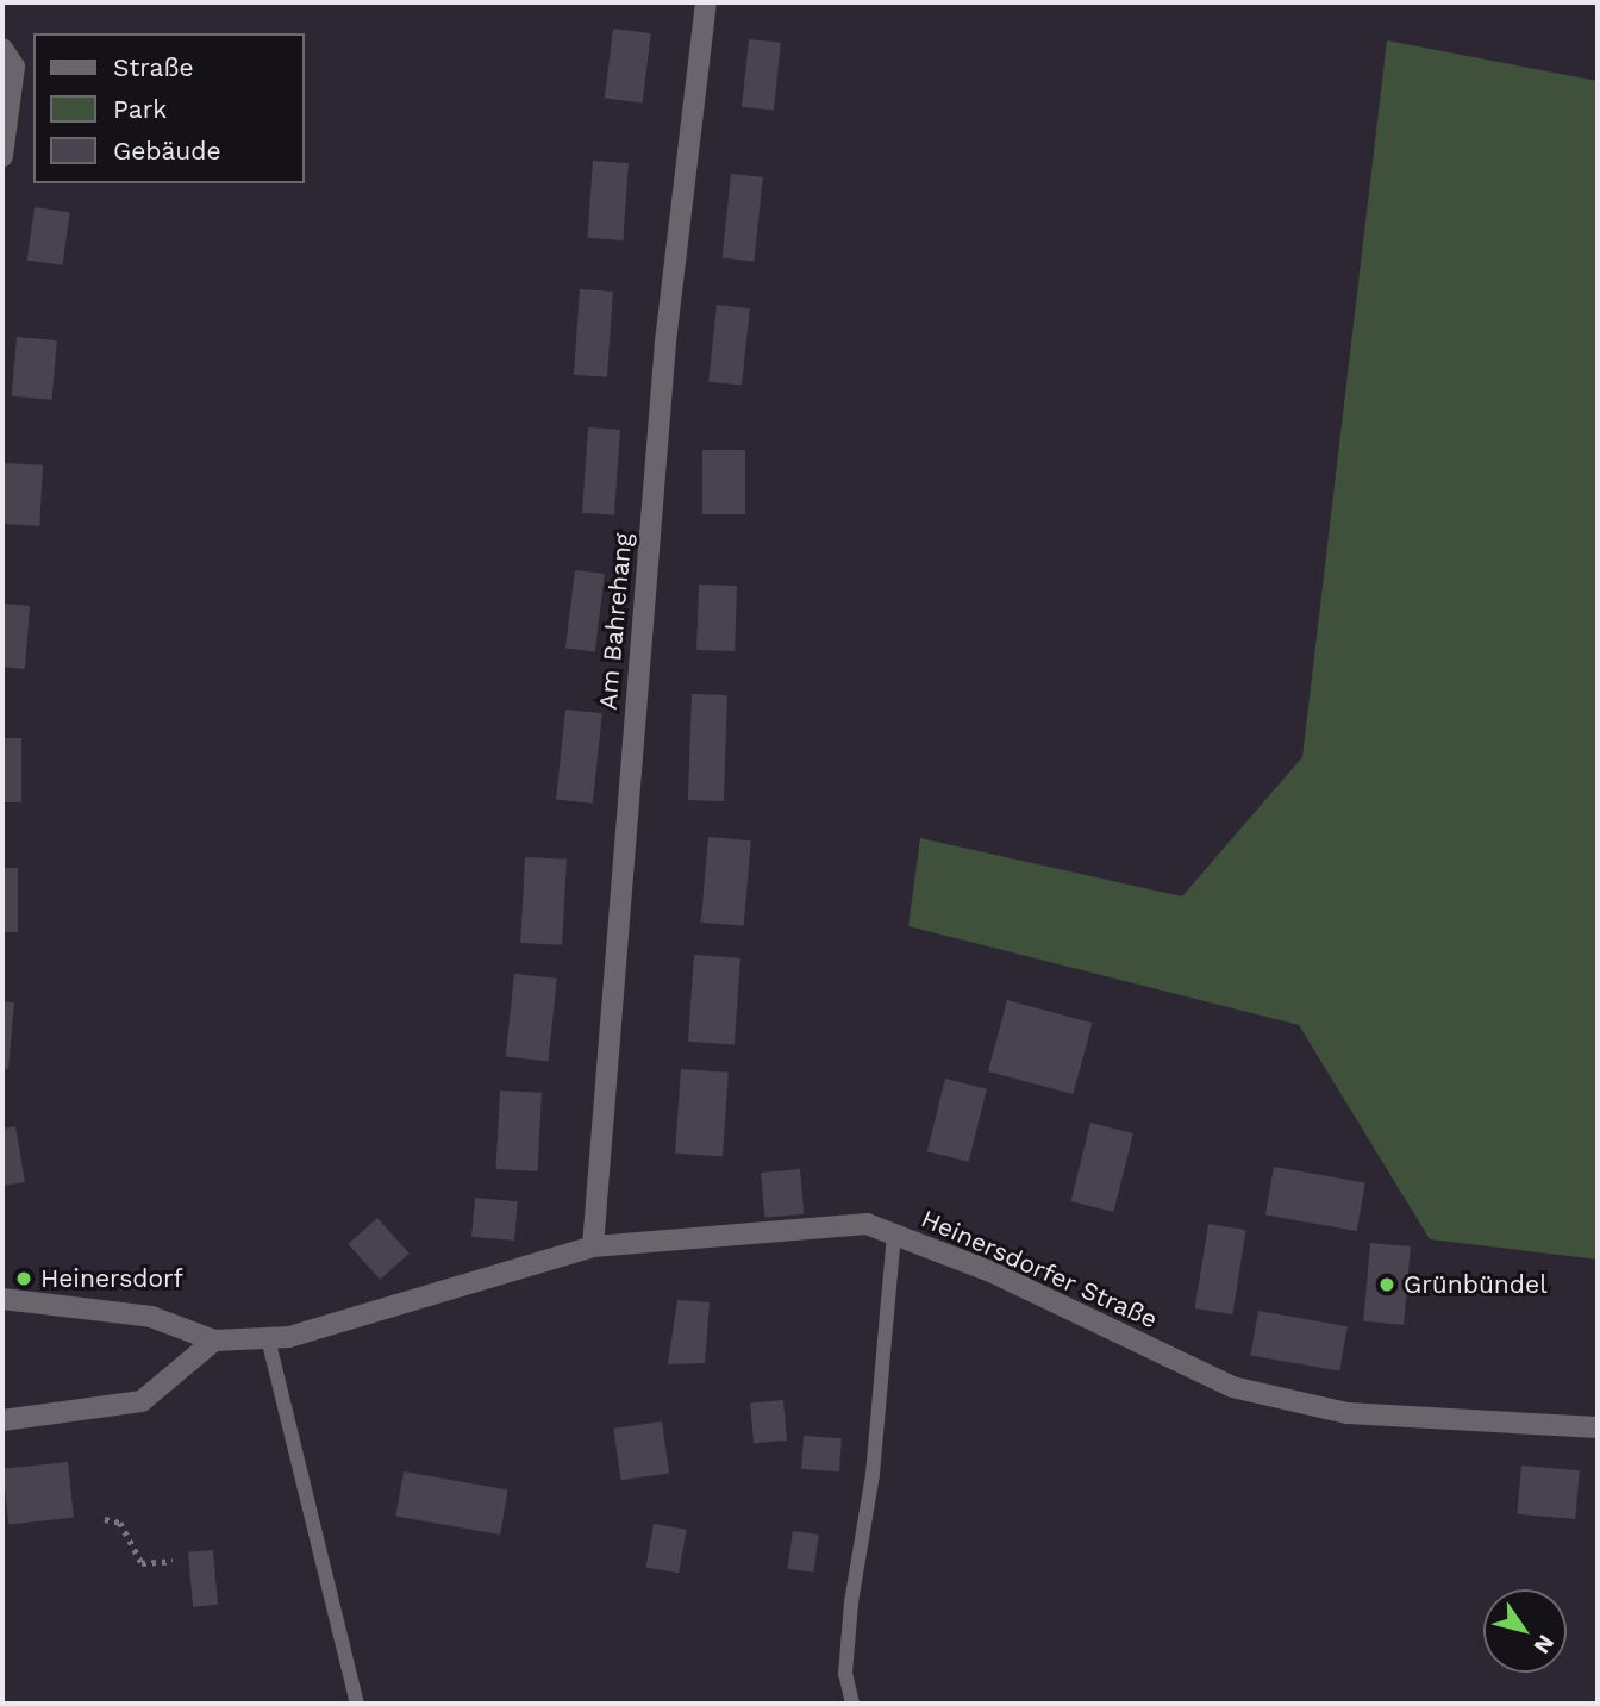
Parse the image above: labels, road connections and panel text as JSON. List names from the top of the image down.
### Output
{
  "streets": {
    "street": ["Am Bahrehang", "Heinersdorfer Straße"]
  },
  "crossings": [
    ["Am Bahrehang", "Heinersdorfer Straße"]
  ],
  "places": ["Heinersdorf", "Grünbündel"],
  "legend": ["Straße", "Park", "Gebäude"],
  "north": "bottom right"
}
